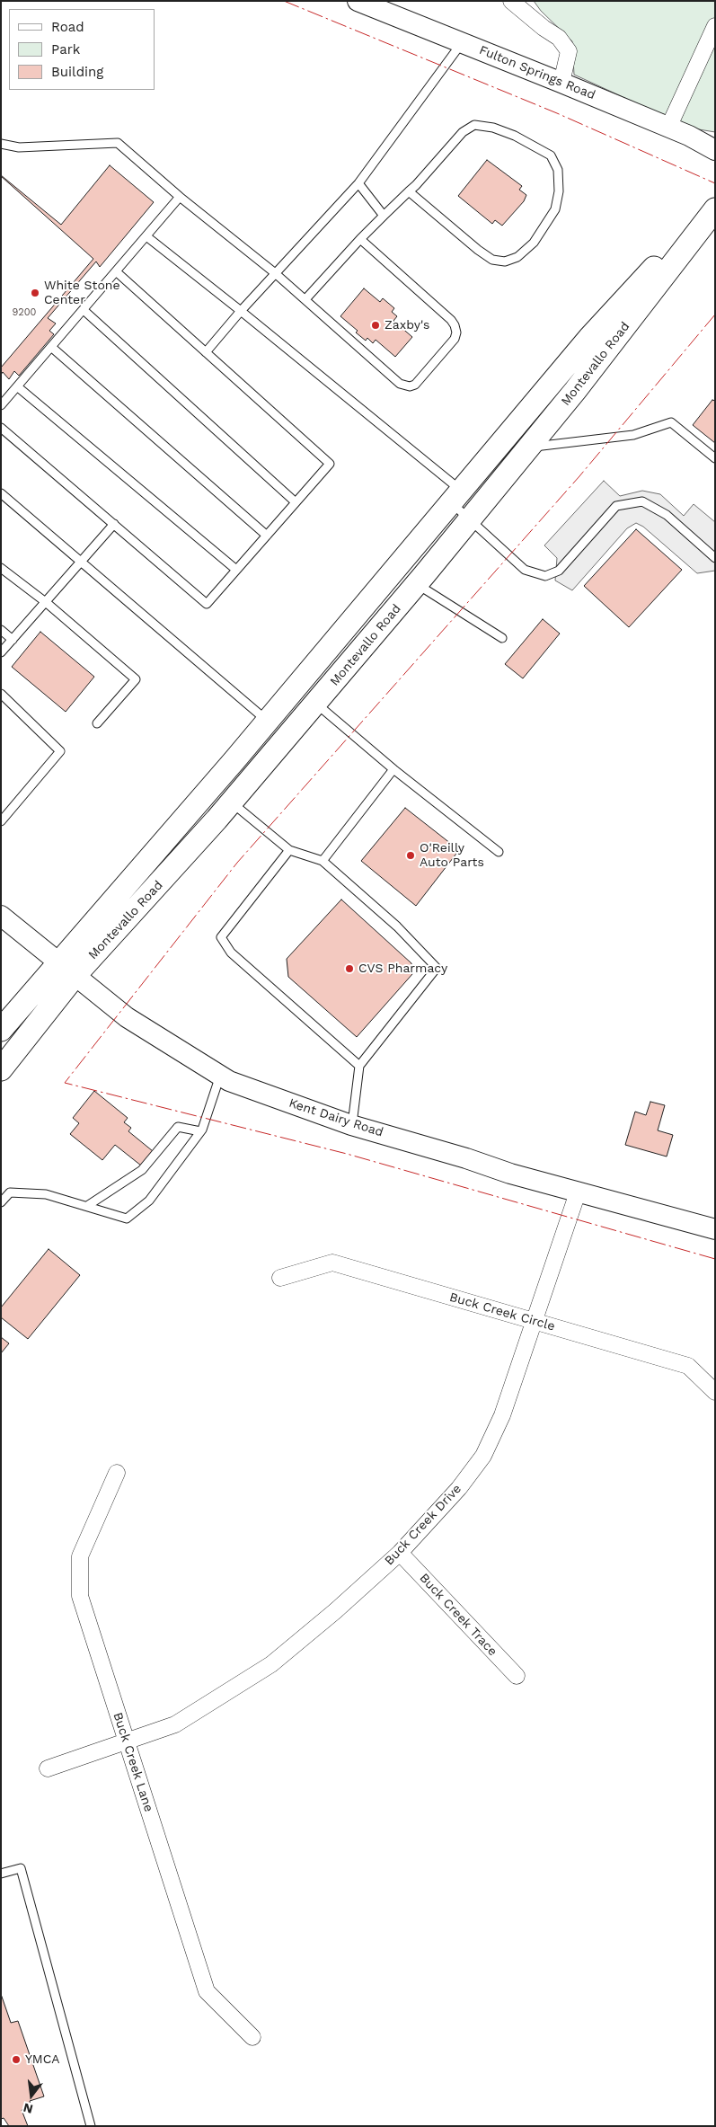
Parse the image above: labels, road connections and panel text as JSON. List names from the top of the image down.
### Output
{
  "streets": {
    "main road": ["Montevallo Road"],
    "street": [
      "Fulton Springs Road",
      "Kent Dairy Road",
      "Buck Creek Circle",
      "Buck Creek Drive",
      "Buck Creek Trace",
      "Buck Creek Lane"
    ]
  },
  "crossings": [
    ["Montevallo Road", "Kent Dairy Road"],
    ["Kent Dairy Road", "Buck Creek Drive"],
    ["Buck Creek Circle", "Buck Creek Drive"],
    ["Buck Creek Drive", "Buck Creek Trace"],
    ["Buck Creek Drive", "Buck Creek Lane"]
  ],
  "places": [
    "White Stone Center",
    "Zaxby's",
    "O'Reilly Auto Parts",
    "CVS Pharmacy",
    "YMCA"
  ],
  "house_numbers": ["9200"],
  "legend": ["Road", "Park", "Building"],
  "north": "bottom"
}
